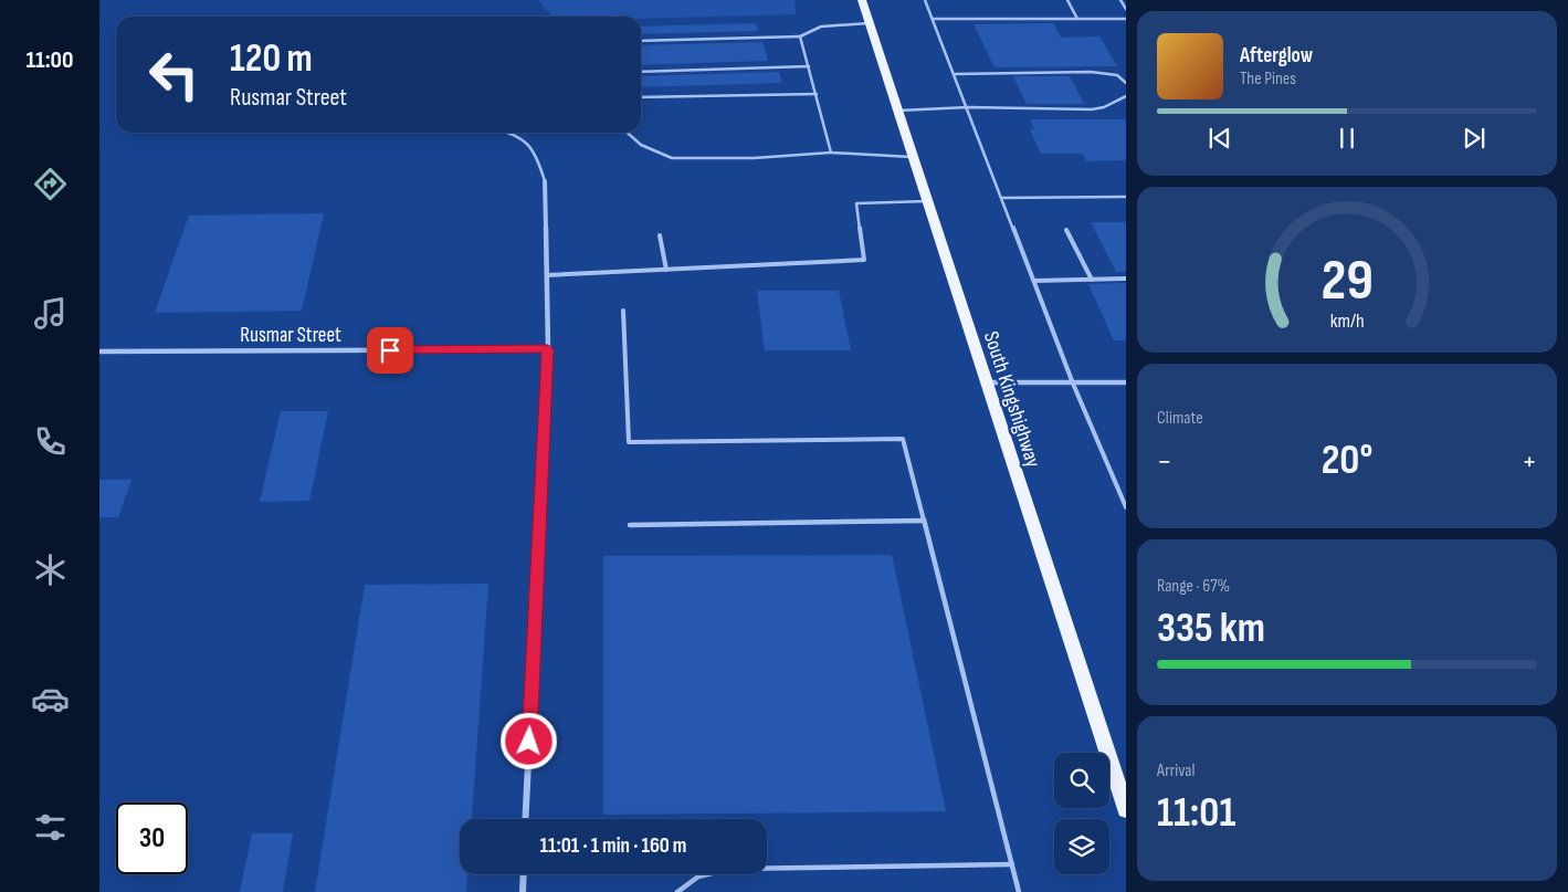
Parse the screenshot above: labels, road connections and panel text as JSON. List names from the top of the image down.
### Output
{
  "streets": {
    "main road": ["South Kingshighway"],
    "street": ["Rusmar Street"]
  },
  "page": {
    "tabs": "11:00",
    "turn": ["120 m", "Rusmar Street"],
    "song": ["Afterglow", "The Pines"],
    "tile": [
      "Climate",
      ["Range · 67%", "335 km"],
      ["Arrival", "11:01"]
    ],
    "heat": ["−", "20°", "+"],
    "limit": "30",
    "trip": "11:01 · 1 min · 160 m",
    "gauge": ["29", "km/h"]
  }
}
